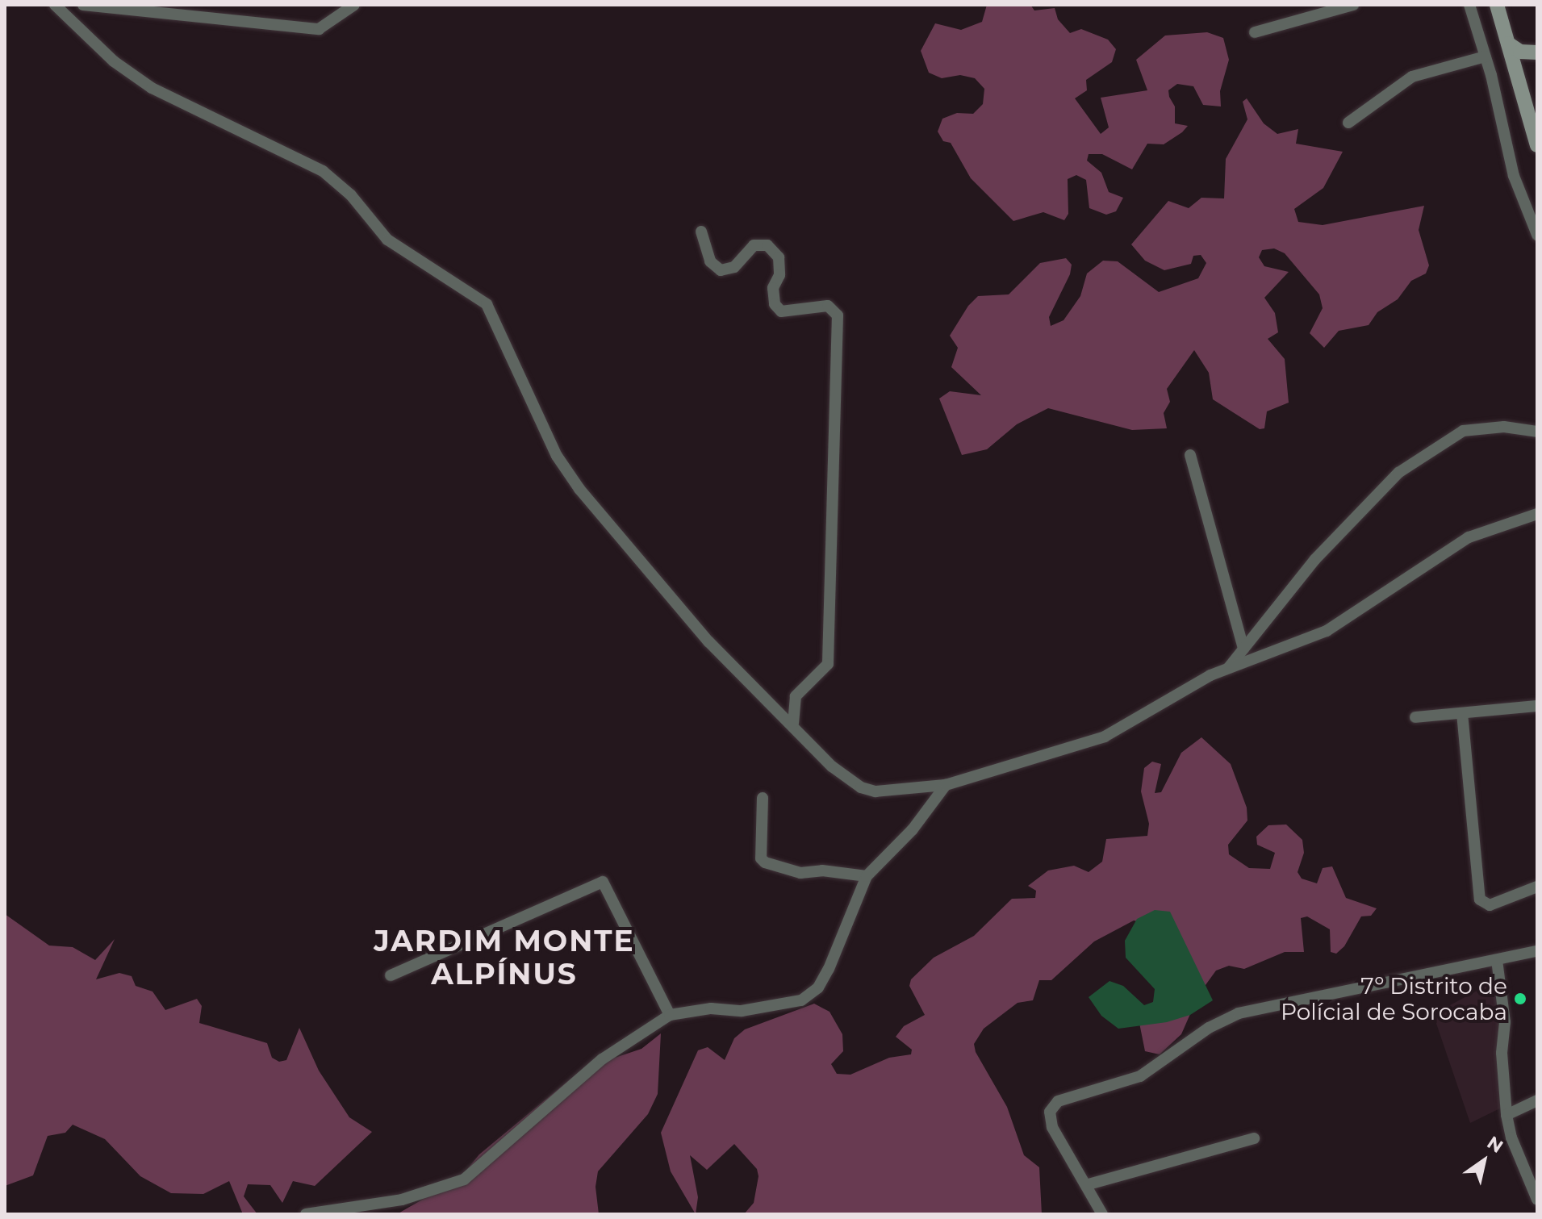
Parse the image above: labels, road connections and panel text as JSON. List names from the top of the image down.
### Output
{
  "districts": ["JARDIM MONTE ALPÍNUS"],
  "places": ["7º Distrito de Polícial de Sorocaba"],
  "north": "top right"
}
